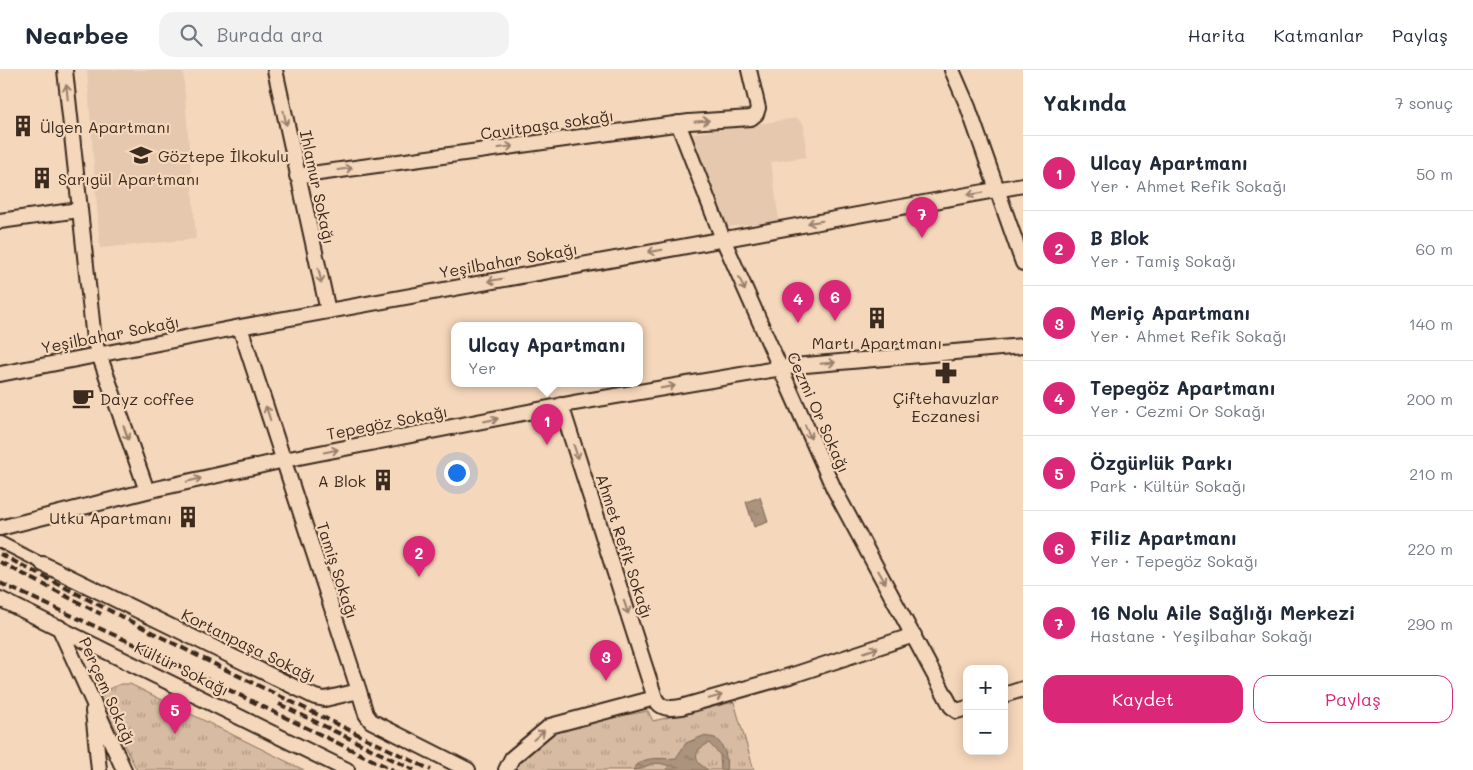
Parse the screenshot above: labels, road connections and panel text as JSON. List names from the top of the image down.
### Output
{
  "streets": {
    "street": [
      "Cavitpaşa sokağı",
      "Ihlamur Sokağı",
      "Yeşilbahar Sokağı",
      "Cezmi Or Sokağı",
      "Tepegöz Sokağı",
      "Ahmet Refik Sokağı",
      "Tamiş Sokağı",
      "Kortanpaşa Sokağı",
      "Kültür Sokağı",
      "Perçem Sokağı"
    ]
  },
  "crossings": [
    ["Cavitpaşa sokağı", "Ihlamur Sokağı"],
    ["Cavitpaşa sokağı", "Cezmi Or Sokağı"],
    ["Ihlamur Sokağı", "Yeşilbahar Sokağı"],
    ["Yeşilbahar Sokağı", "Cezmi Or Sokağı"],
    ["Yeşilbahar Sokağı", "Tamiş Sokağı"],
    ["Cezmi Or Sokağı", "Tepegöz Sokağı"],
    ["Tepegöz Sokağı", "Ahmet Refik Sokağı"],
    ["Tepegöz Sokağı", "Tamiş Sokağı"],
    ["Tamiş Sokağı", "Kortanpaşa Sokağı"],
    ["Kültür Sokağı", "Perçem Sokağı"]
  ],
  "one_way": [
    "Cavitpaşa sokağı",
    "Ihlamur Sokağı",
    "Yeşilbahar Sokağı",
    "Cezmi Or Sokağı",
    "Tepegöz Sokağı",
    "Ahmet Refik Sokağı",
    "Tamiş Sokağı"
  ],
  "places": {
    "building": [
      "Ülgen Apartmanı",
      "Sarıgül Apartmanı",
      "Martı Apartmanı",
      "A Blok",
      "Utku Apartmanı"
    ],
    "school or university": ["Göztepe İlkokulu"],
    "pharmacy": ["Çiftehavuzlar Eczanesi"],
    "cafe": ["Dayz coffee"]
  },
  "page": {
    "header": "Nearbee",
    "search": "Burada ara",
    "nav": ["Harita", "Katmanlar", "Paylaş"],
    "heading": ["Yakında", "7 sonuç"],
    "list": [
      {
        "mark": "1",
        "name": "Ulcay Apartmanı",
        "note": "Yer · Ahmet Refik Sokağı",
        "value": "50 m"
      },
      {
        "mark": "2",
        "name": "B Blok",
        "note": "Yer · Tamiş Sokağı",
        "value": "60 m"
      },
      {
        "mark": "3",
        "name": "Meriç Apartmanı",
        "note": "Yer · Ahmet Refik Sokağı",
        "value": "140 m"
      },
      {
        "mark": "4",
        "name": "Tepegöz Apartmanı",
        "note": "Yer · Cezmi Or Sokağı",
        "value": "200 m"
      },
      {
        "mark": "5",
        "name": "Özgürlük Parkı",
        "note": "Park · Kültür Sokağı",
        "value": "210 m"
      },
      {
        "mark": "6",
        "name": "Filiz Apartmanı",
        "note": "Yer · Tepegöz Sokağı",
        "value": "220 m"
      },
      {
        "mark": "7",
        "name": "16 Nolu Aile Sağlığı Merkezi",
        "note": "Hastane · Yeşilbahar Sokağı",
        "value": "290 m"
      }
    ],
    "pins": [
      "7",
      "6",
      "4",
      "1",
      "2",
      "3",
      "5"
    ],
    "popup": ["Ulcay Apartmanı", "Yer"],
    "buttons": ["Kaydet", "Paylaş"],
    "map_buttons": ["+", "−"]
  }
}
